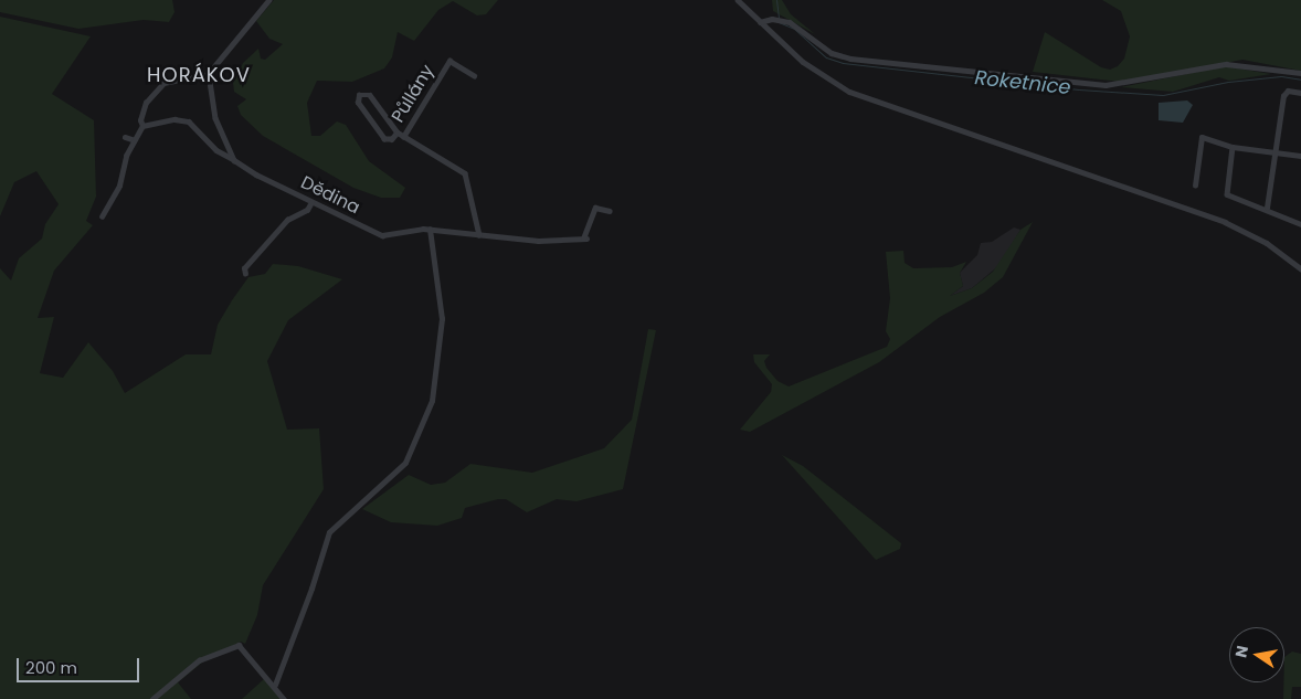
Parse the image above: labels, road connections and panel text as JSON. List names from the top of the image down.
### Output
{
  "streets": {
    "street": ["Půllány", "Dědina"]
  },
  "districts": ["HORÁKOV"],
  "water": ["Roketnice"],
  "scale_bar": "200 m",
  "north": "left"
}
